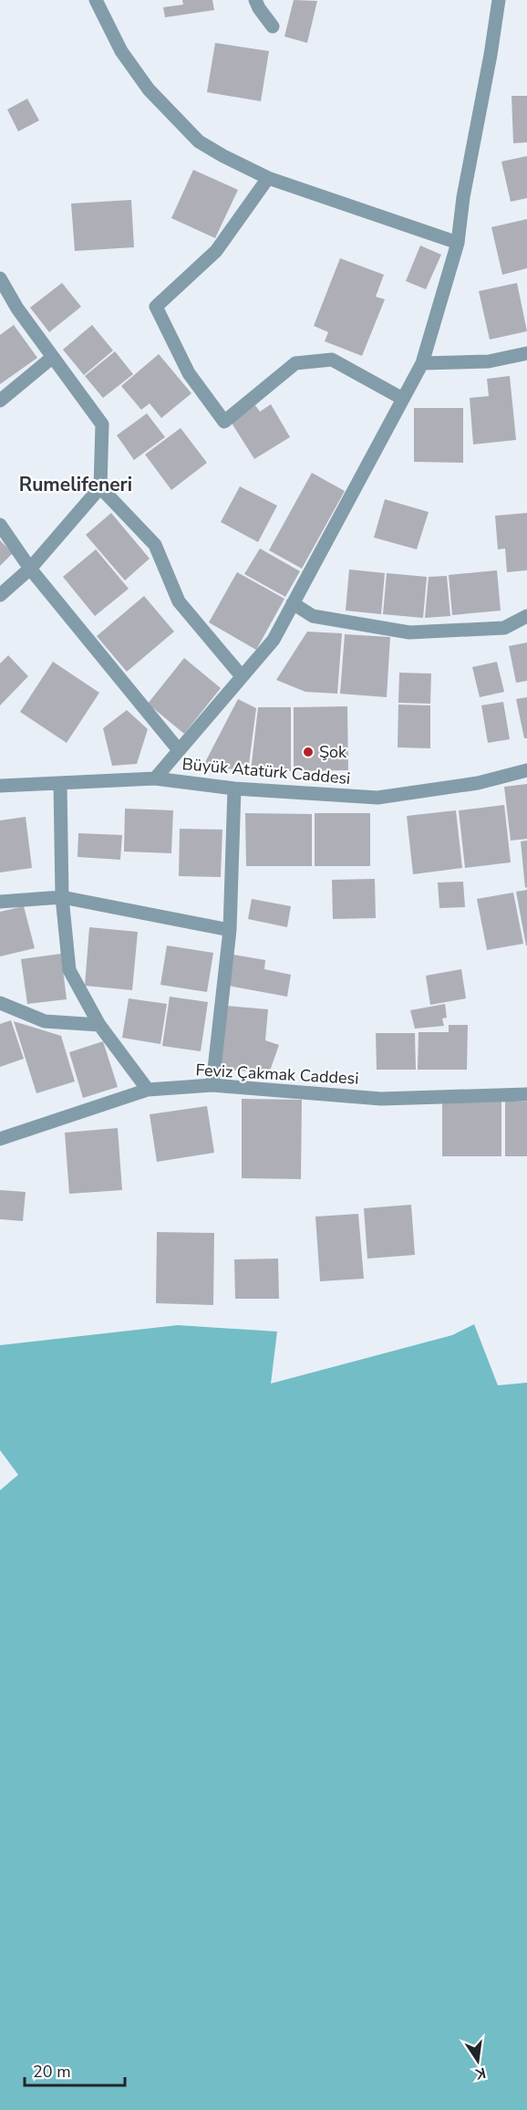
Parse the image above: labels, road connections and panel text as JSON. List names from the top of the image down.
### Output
{
  "streets": {
    "street": ["Büyük Atatürk Caddesi", "Feviz Çakmak Caddesi"]
  },
  "districts": ["Rumelifeneri"],
  "places": ["Şok"],
  "scale_bar": "20 m",
  "north": "bottom"
}
